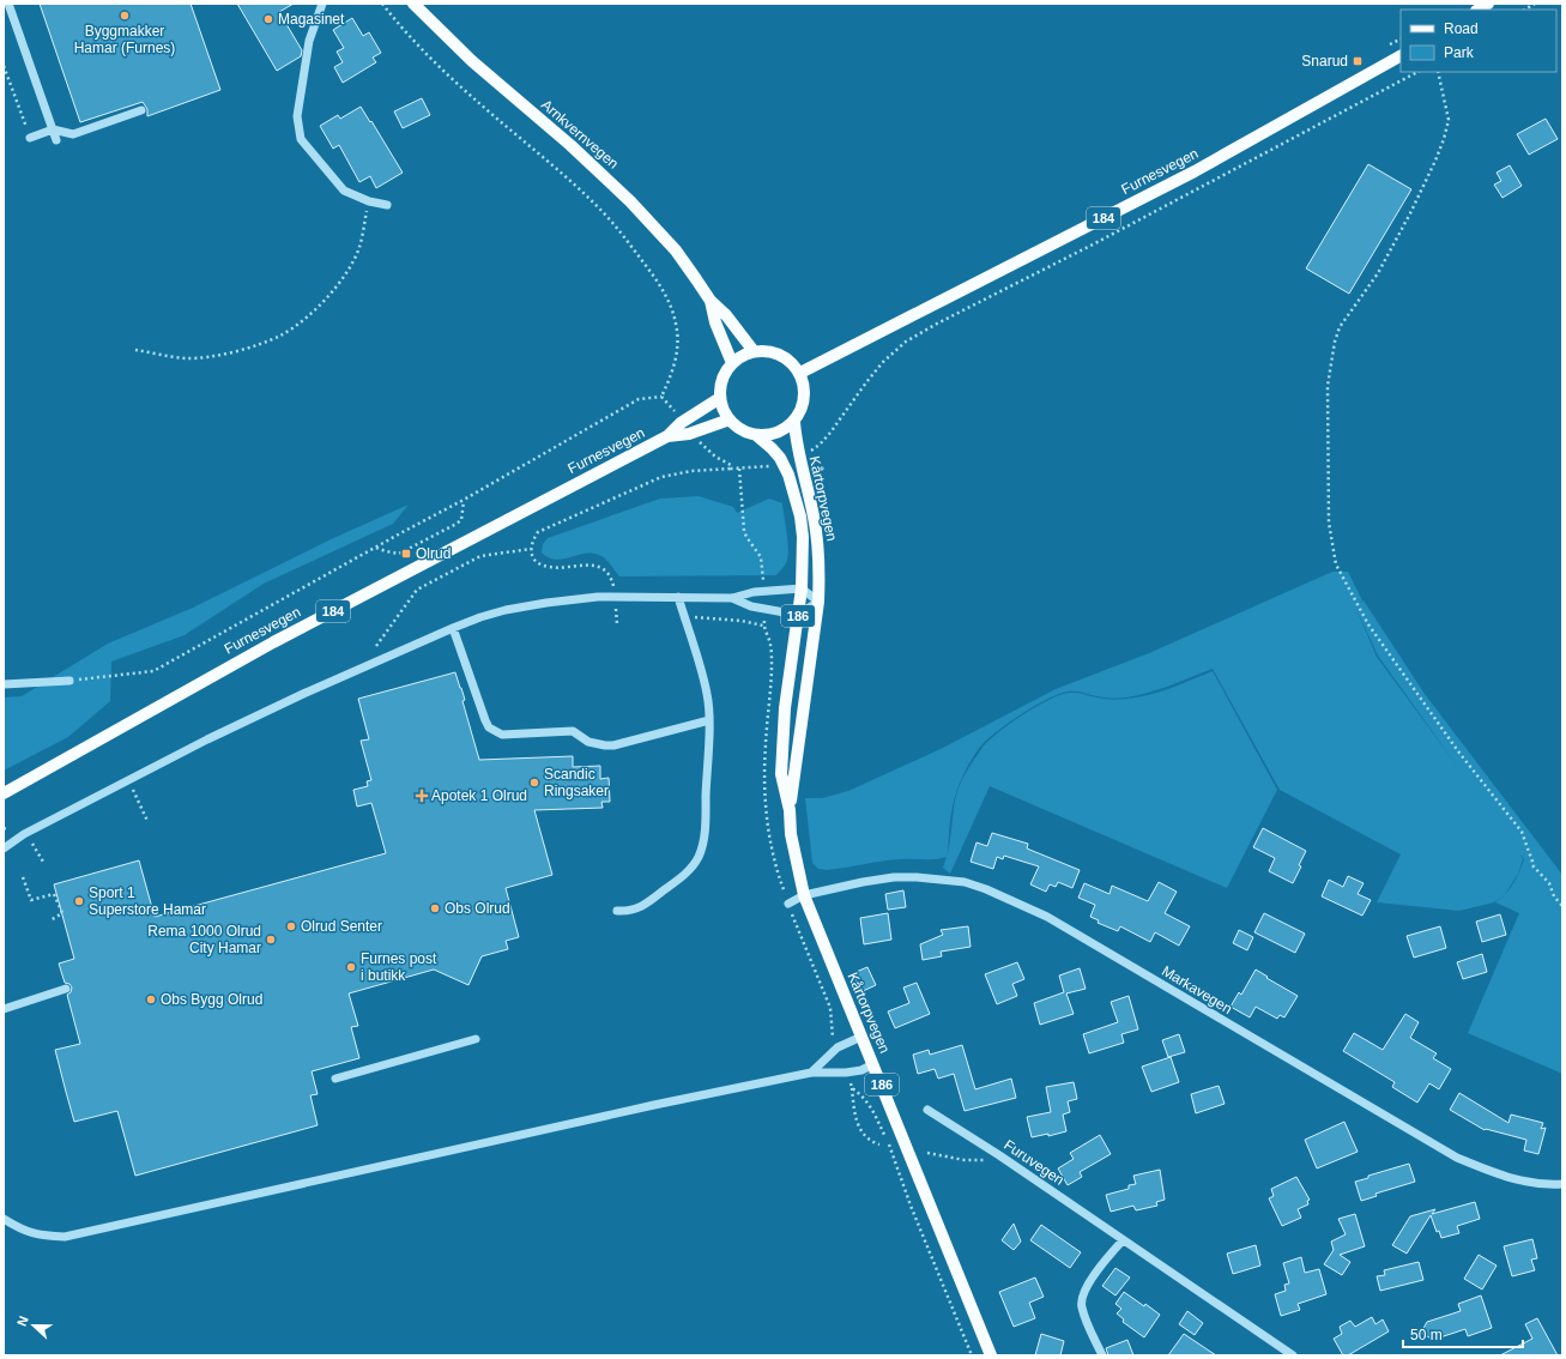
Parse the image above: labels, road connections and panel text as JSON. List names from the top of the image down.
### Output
{
  "streets": {
    "main road": [
      "Arnkvernvegen",
      "Furnesvegen",
      "184",
      "Kårtorpvegen",
      "186"
    ],
    "street": ["Markavegen", "Furuvegen"]
  },
  "crossings": [
    ["Furnesvegen", "Kårtorpvegen"],
    ["Kårtorpvegen", "Markavegen"]
  ],
  "places": {
    "other": [
      "Byggmakker Hamar (Furnes)",
      "Magasinet",
      "Scandic Ringsaker",
      "Sport 1 Superstore Hamar",
      "Obs Olrud",
      "Olrud Senter",
      "Rema 1000 Olrud City Hamar",
      "Furnes post i butikk",
      "Obs Bygg Olrud"
    ],
    "transit": ["Snarud", "Olrud"],
    "health": ["Apotek 1 Olrud"]
  },
  "legend": ["Road", "Park"],
  "scale_bar": "50 m",
  "north": "left"
}
